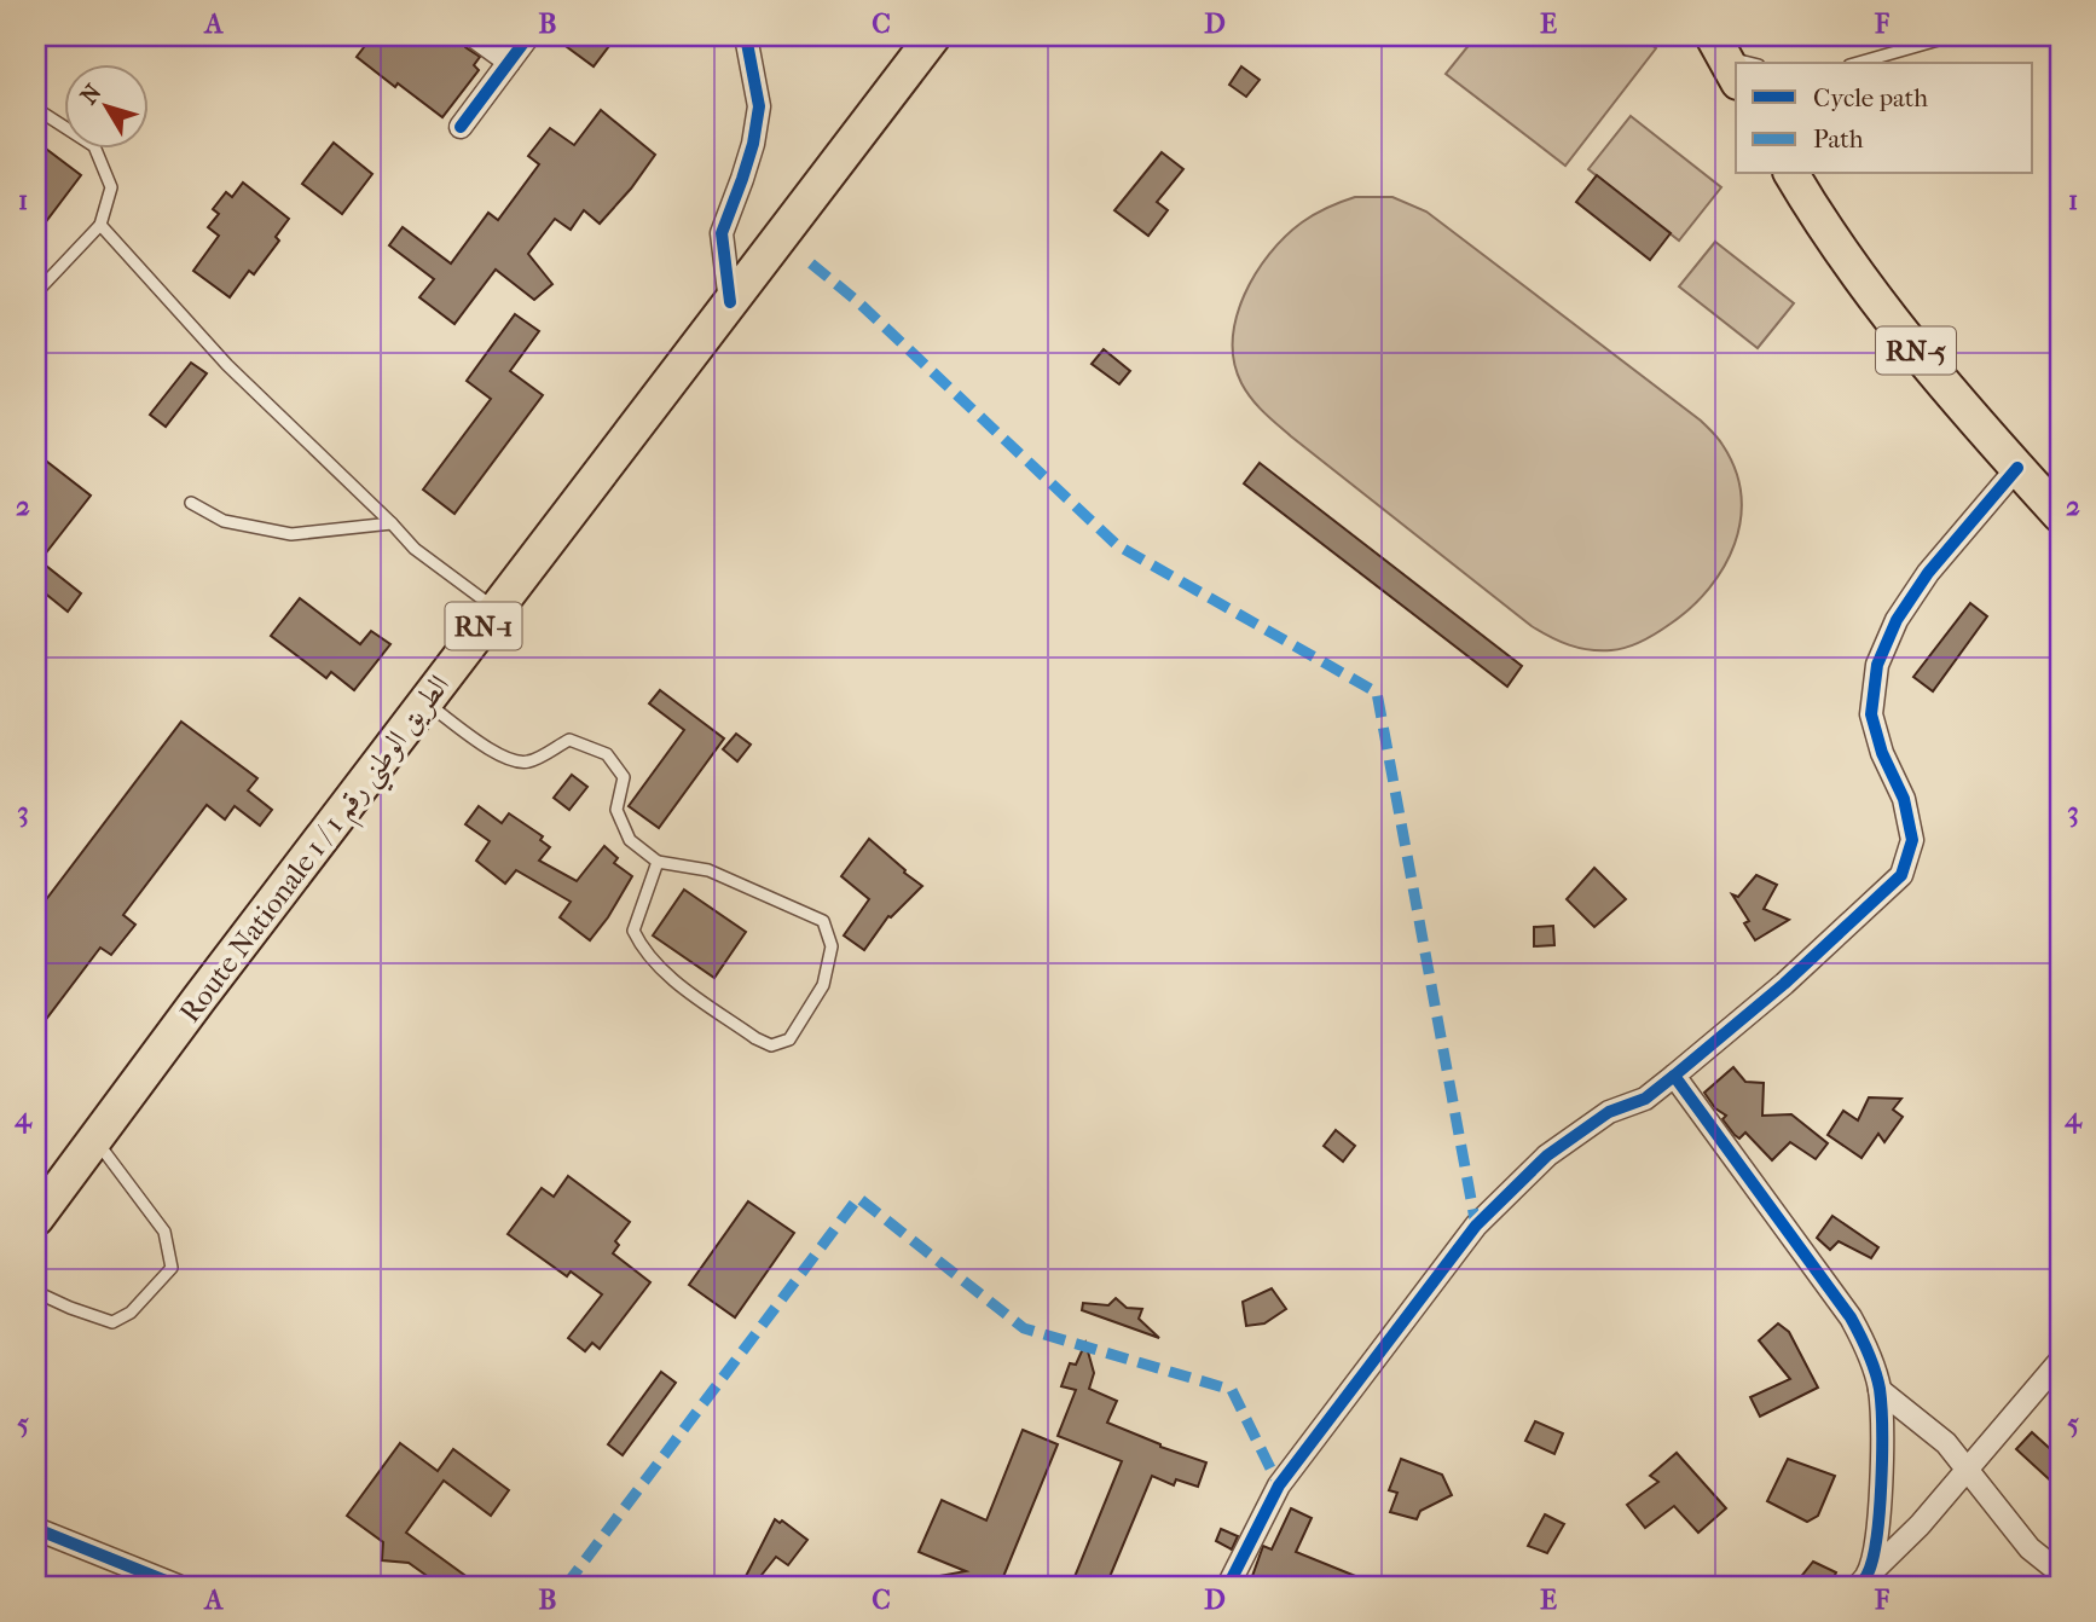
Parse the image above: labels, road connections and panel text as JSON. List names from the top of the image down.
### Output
{
  "streets": {
    "main road": ["RN-5", "RN-1", "Route Nationale 1 / الطريق الوطني رقم 1"]
  },
  "legend": ["Cycle path", "Path"],
  "north": "top left",
  "grid": {
    "columns": [
      "A",
      "B",
      "C",
      "D",
      "E",
      "F"
    ],
    "rows": [
      "1",
      "2",
      "3",
      "4",
      "5"
    ]
  }
}
